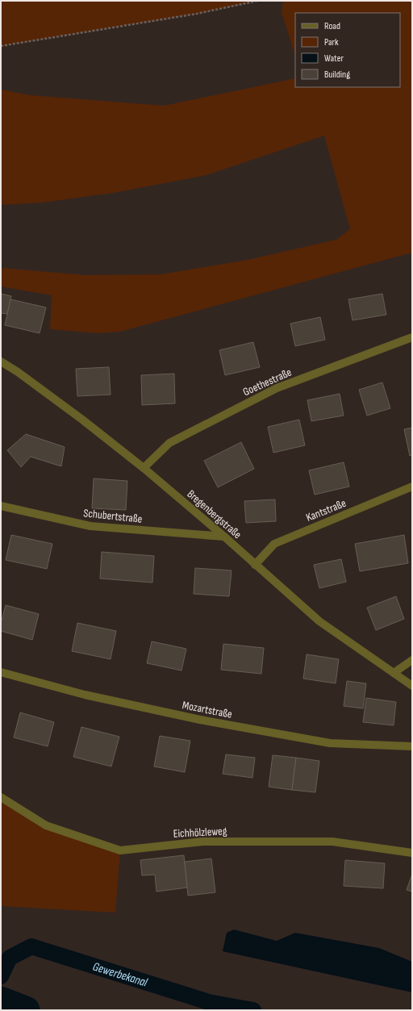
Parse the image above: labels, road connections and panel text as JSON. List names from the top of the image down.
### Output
{
  "streets": {
    "street": [
      "Goethestraße",
      "Kantstraße",
      "Bregenbergstraße",
      "Schubertstraße",
      "Mozartstraße",
      "Eichhölzleweg"
    ]
  },
  "crossings": [
    ["Goethestraße", "Bregenbergstraße"],
    ["Kantstraße", "Bregenbergstraße"],
    ["Bregenbergstraße", "Schubertstraße"]
  ],
  "water": ["Gewerbekanal"],
  "legend": [
    "Road",
    "Park",
    "Water",
    "Building"
  ]
}
